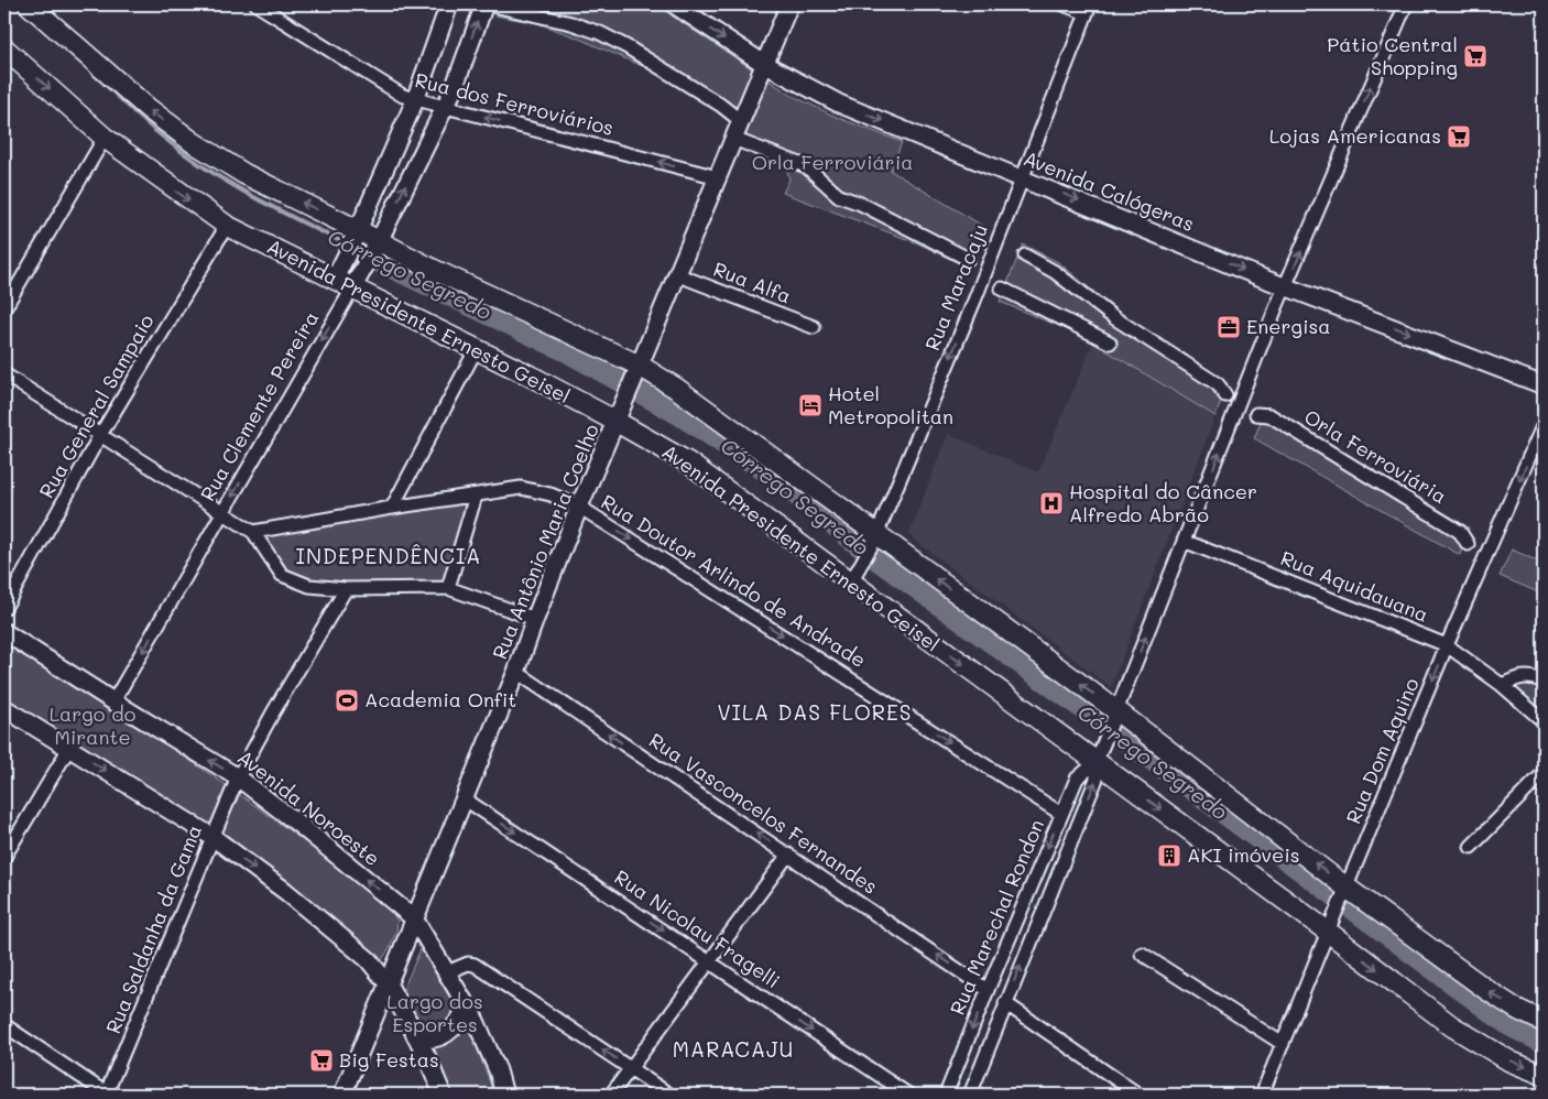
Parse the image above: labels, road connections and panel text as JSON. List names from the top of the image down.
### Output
{
  "streets": {
    "main road": [
      "Avenida Calógeras",
      "Avenida Presidente Ernesto Geisel",
      "Rua Clemente Pereira",
      "Rua Antônio Maria Coelho",
      "Avenida Noroeste"
    ],
    "street": [
      "Rua dos Ferroviários",
      "Rua Alfa",
      "Rua Maracaju",
      "Rua General Sampaio",
      "Orla Ferroviária",
      "Rua Doutor Arlindo de Andrade",
      "Rua Aquidauana",
      "Rua Dom Aquino",
      "Rua Vasconcelos Fernandes",
      "Rua Marechal Rondon",
      "Rua Saldanha da Gama",
      "Rua Nicolau Fragelli"
    ]
  },
  "crossings": [
    ["Rua dos Ferroviários", "Rua Clemente Pereira"],
    ["Rua dos Ferroviários", "Rua Antônio Maria Coelho"],
    ["Avenida Calógeras", "Rua Maracaju"],
    ["Avenida Calógeras", "Rua Antônio Maria Coelho"],
    ["Avenida Calógeras", "Rua Marechal Rondon"],
    ["Rua Alfa", "Rua Antônio Maria Coelho"],
    ["Rua Maracaju", "Avenida Presidente Ernesto Geisel"],
    ["Avenida Presidente Ernesto Geisel", "Rua General Sampaio"],
    ["Avenida Presidente Ernesto Geisel", "Rua Clemente Pereira"],
    ["Avenida Presidente Ernesto Geisel", "Rua Antônio Maria Coelho"],
    ["Avenida Presidente Ernesto Geisel", "Rua Dom Aquino"],
    ["Avenida Presidente Ernesto Geisel", "Rua Marechal Rondon"],
    ["Rua Clemente Pereira", "Avenida Noroeste"],
    ["Rua Antônio Maria Coelho", "Rua Doutor Arlindo de Andrade"],
    ["Rua Antônio Maria Coelho", "Avenida Noroeste"],
    ["Rua Antônio Maria Coelho", "Rua Vasconcelos Fernandes"],
    ["Rua Antônio Maria Coelho", "Rua Nicolau Fragelli"],
    ["Rua Doutor Arlindo de Andrade", "Rua Marechal Rondon"],
    ["Rua Aquidauana", "Rua Dom Aquino"],
    ["Rua Aquidauana", "Rua Marechal Rondon"],
    ["Avenida Noroeste", "Rua Saldanha da Gama"],
    ["Rua Vasconcelos Fernandes", "Rua Marechal Rondon"]
  ],
  "one_way": [
    "Avenida Calógeras",
    "Rua Maracaju",
    "Rua Doutor Arlindo de Andrade",
    "Rua Dom Aquino",
    "Rua Vasconcelos Fernandes",
    "Rua Nicolau Fragelli"
  ],
  "districts": ["INDEPENDÊNCIA", "VILA DAS FLORES", "MARACAJU"],
  "water": ["Córrego Segredo"],
  "parks": ["Orla Ferroviária", "Largo do Mirante", "Largo dos Esportes"],
  "places": {
    "supermarket": ["Pátio Central Shopping", "Lojas Americanas", "Big Festas"],
    "office": ["Energisa"],
    "hotel": ["Hotel Metropolitan"],
    "hospital": ["Hospital do Câncer Alfredo Abrão"],
    "sports": ["Academia Onfit"],
    "building": ["AKI imóveis"]
  }
}
